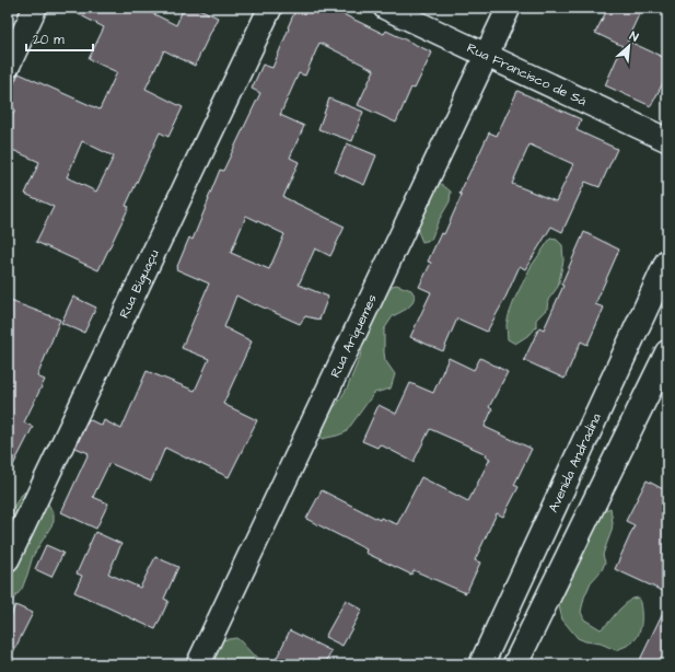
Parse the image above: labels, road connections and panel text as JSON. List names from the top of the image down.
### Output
{
  "streets": {
    "main road": ["Avenida Andradina"],
    "street": ["Rua Francisco de Sá", "Rua Biguaçu", "Rua Ariquemes"]
  },
  "crossings": [
    ["Rua Francisco de Sá", "Rua Ariquemes"]
  ],
  "scale_bar": "20 m",
  "north": "top right"
}
